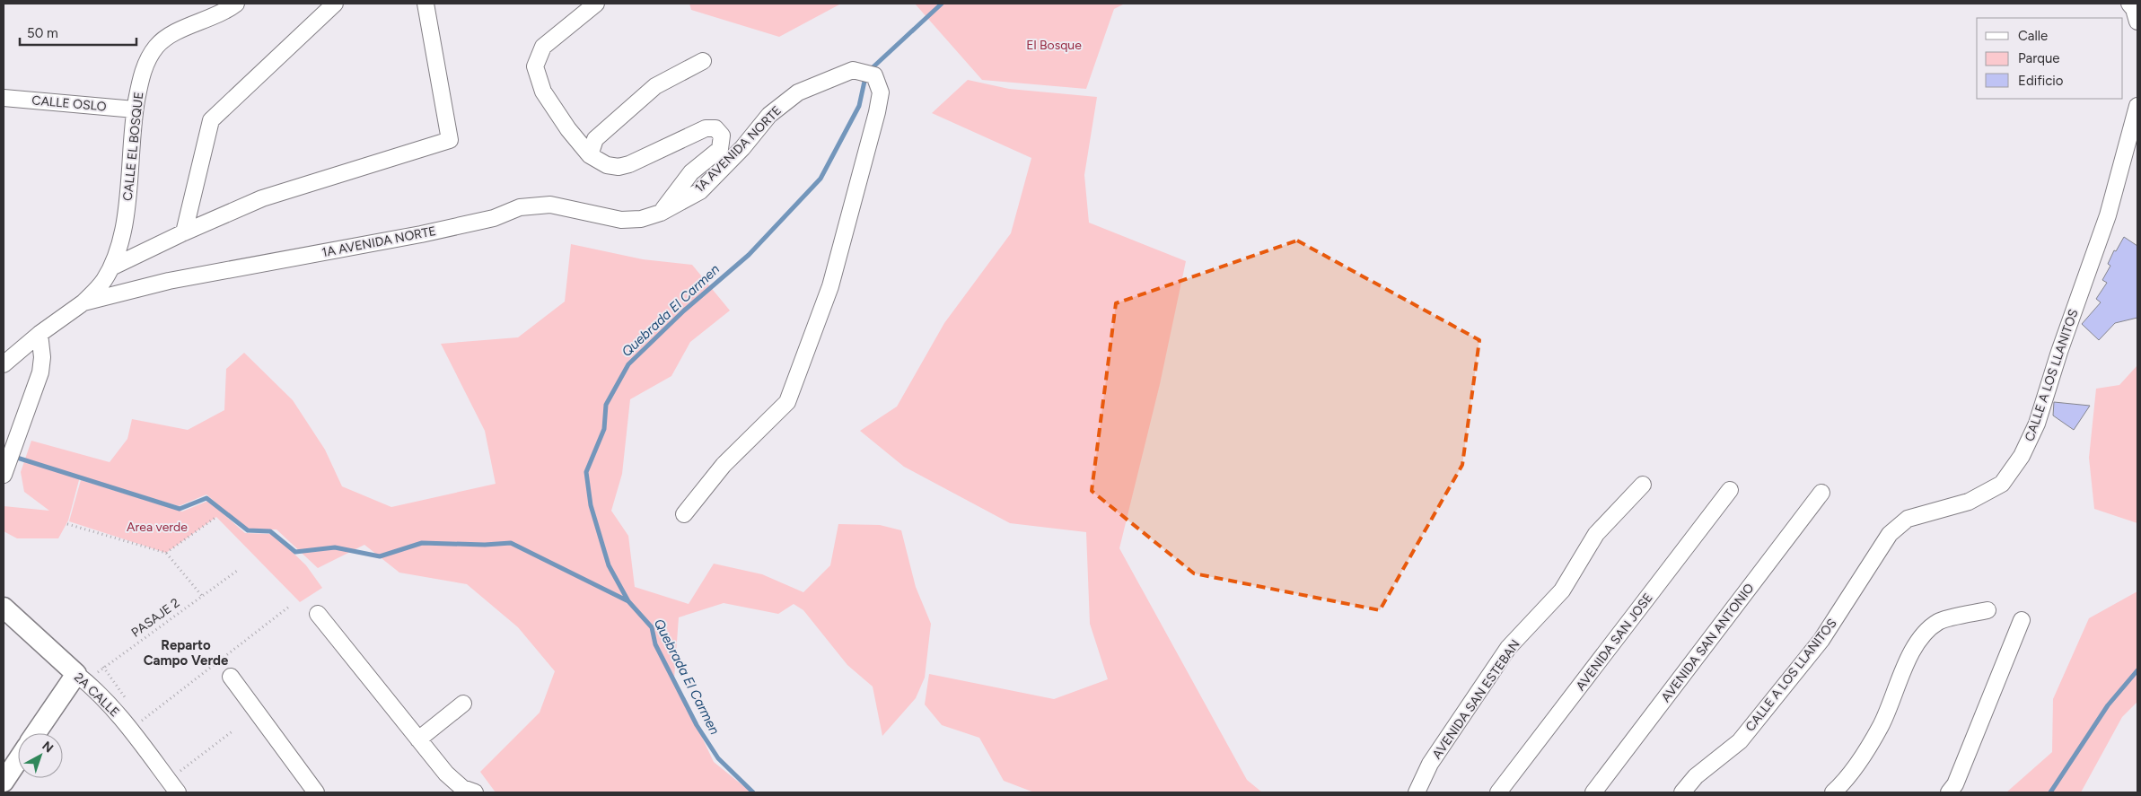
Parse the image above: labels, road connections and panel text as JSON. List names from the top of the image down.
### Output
{
  "streets": {
    "street": [
      "CALLE OSLO",
      "CALLE EL BOSQUE",
      "1A AVENIDA NORTE",
      "CALLE A LOS LLANITOS",
      "AVENIDA SAN JOSE",
      "AVENIDA SAN ANTONIO",
      "2A CALLE",
      "AVENIDA SAN ESTEBAN"
    ],
    "path": ["PASAJE 2"]
  },
  "crossings": [
    ["CALLE OSLO", "CALLE EL BOSQUE"],
    ["CALLE EL BOSQUE", "1A AVENIDA NORTE"],
    ["PASAJE 2", "2A CALLE"]
  ],
  "districts": ["Reparto Campo Verde"],
  "water": ["Quebrada El Carmen"],
  "parks": ["El Bosque", "Area verde"],
  "legend": ["Calle", "Parque", "Edificio"],
  "scale_bar": "50 m",
  "north": "top right"
}
